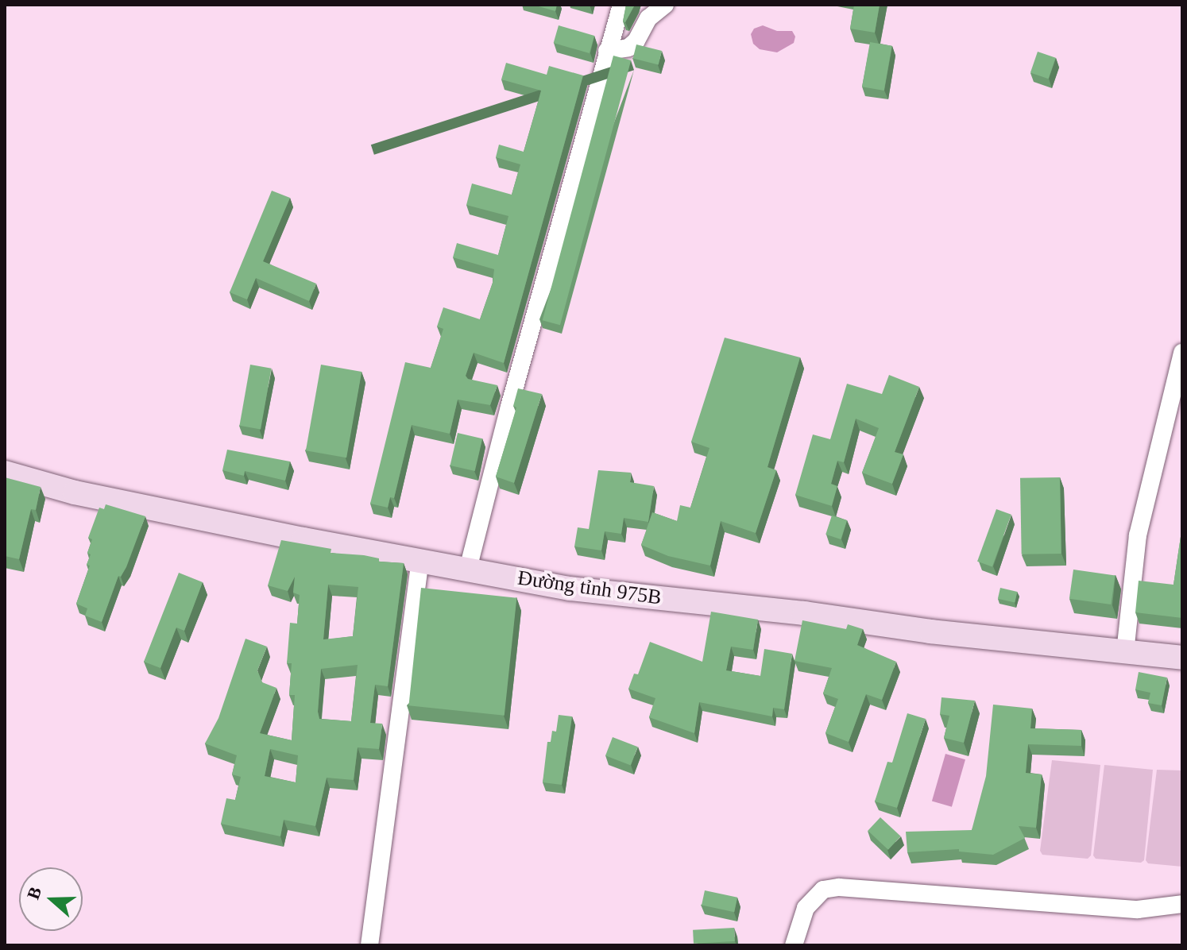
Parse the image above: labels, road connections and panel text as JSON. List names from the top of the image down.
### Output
{
  "streets": {
    "main road": ["Đường tỉnh 975B"]
  },
  "north": "left"
}
